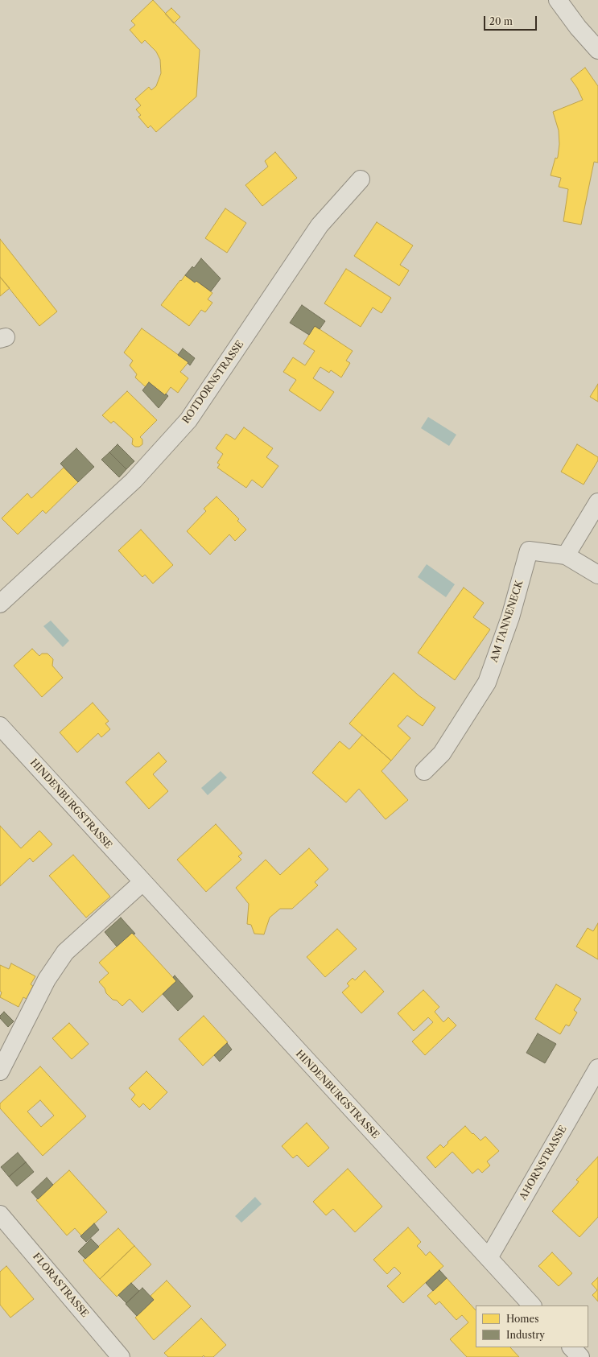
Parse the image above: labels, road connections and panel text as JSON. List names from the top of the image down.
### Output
{
  "streets": {
    "street": [
      "ROTDORNSTRASSE",
      "AM TANNENECK",
      "HINDENBURGSTRASSE",
      "AHORNSTRASSE",
      "FLORASTRASSE"
    ]
  },
  "crossings": [
    ["HINDENBURGSTRASSE", "AHORNSTRASSE"]
  ],
  "legend": ["Homes", "Industry"],
  "scale_bar": "20 m"
}
